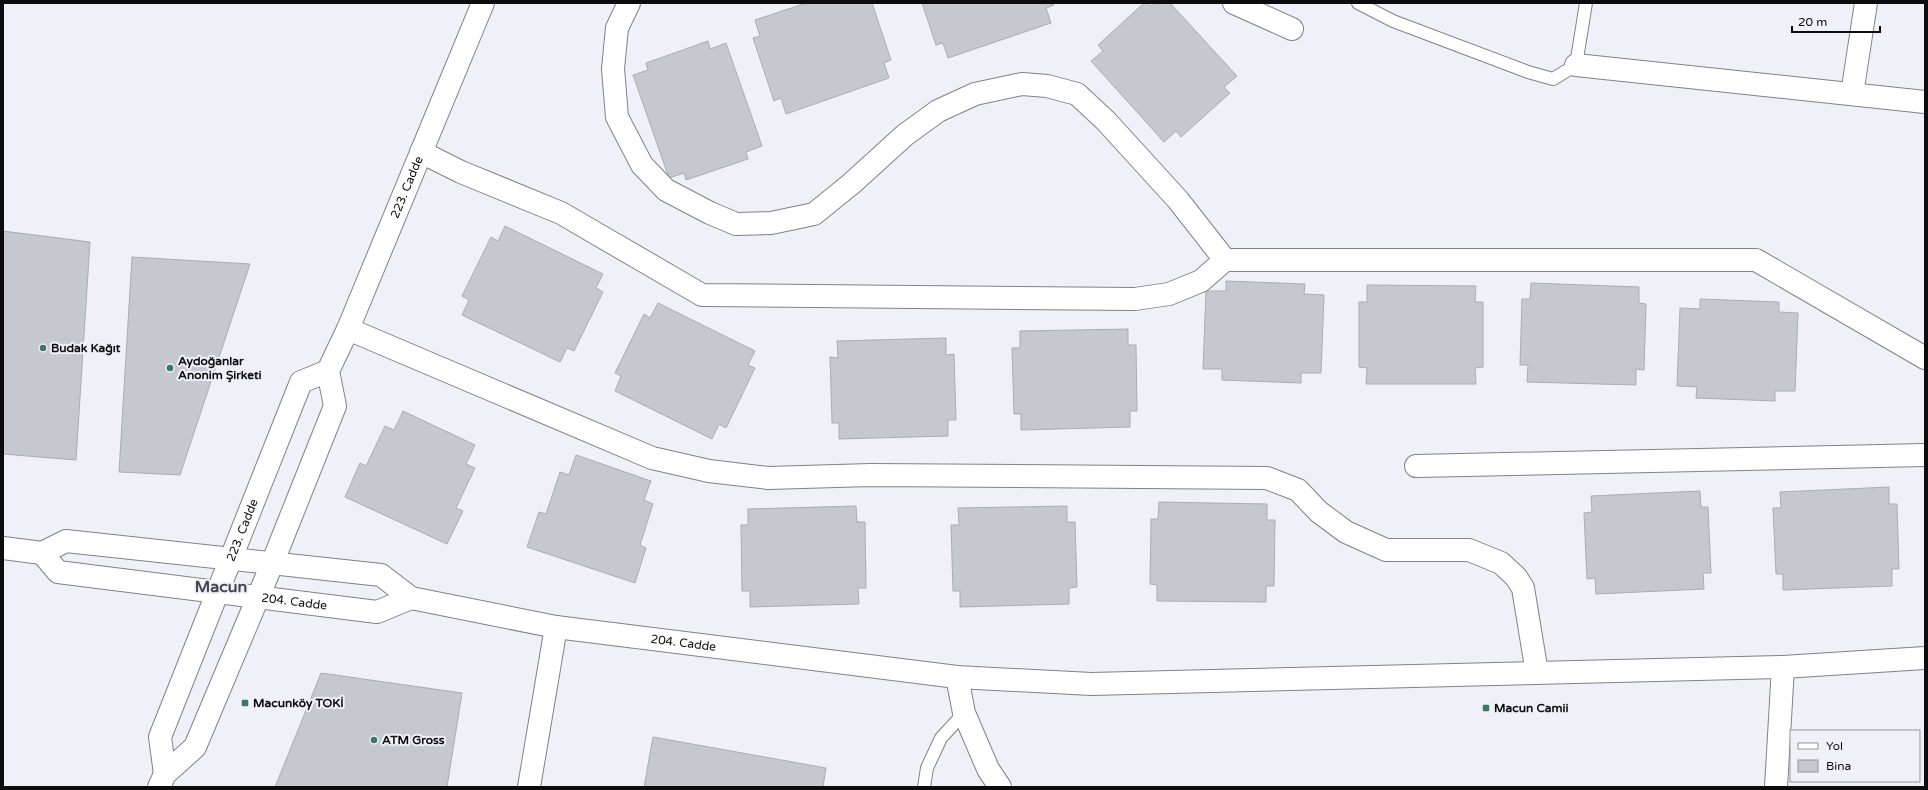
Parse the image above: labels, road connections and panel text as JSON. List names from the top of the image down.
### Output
{
  "streets": {
    "street": ["223. Cadde", "204. Cadde"]
  },
  "crossings": [
    ["223. Cadde", "204. Cadde"]
  ],
  "districts": ["Macun"],
  "places": {
    "other": ["Budak Kağıt", "Aydoğanlar Anonim Şirketi", "ATM Gross"],
    "transit": ["Macunköy TOKİ", "Macun Camii"]
  },
  "legend": ["Yol", "Bina"],
  "scale_bar": "20 m"
}
